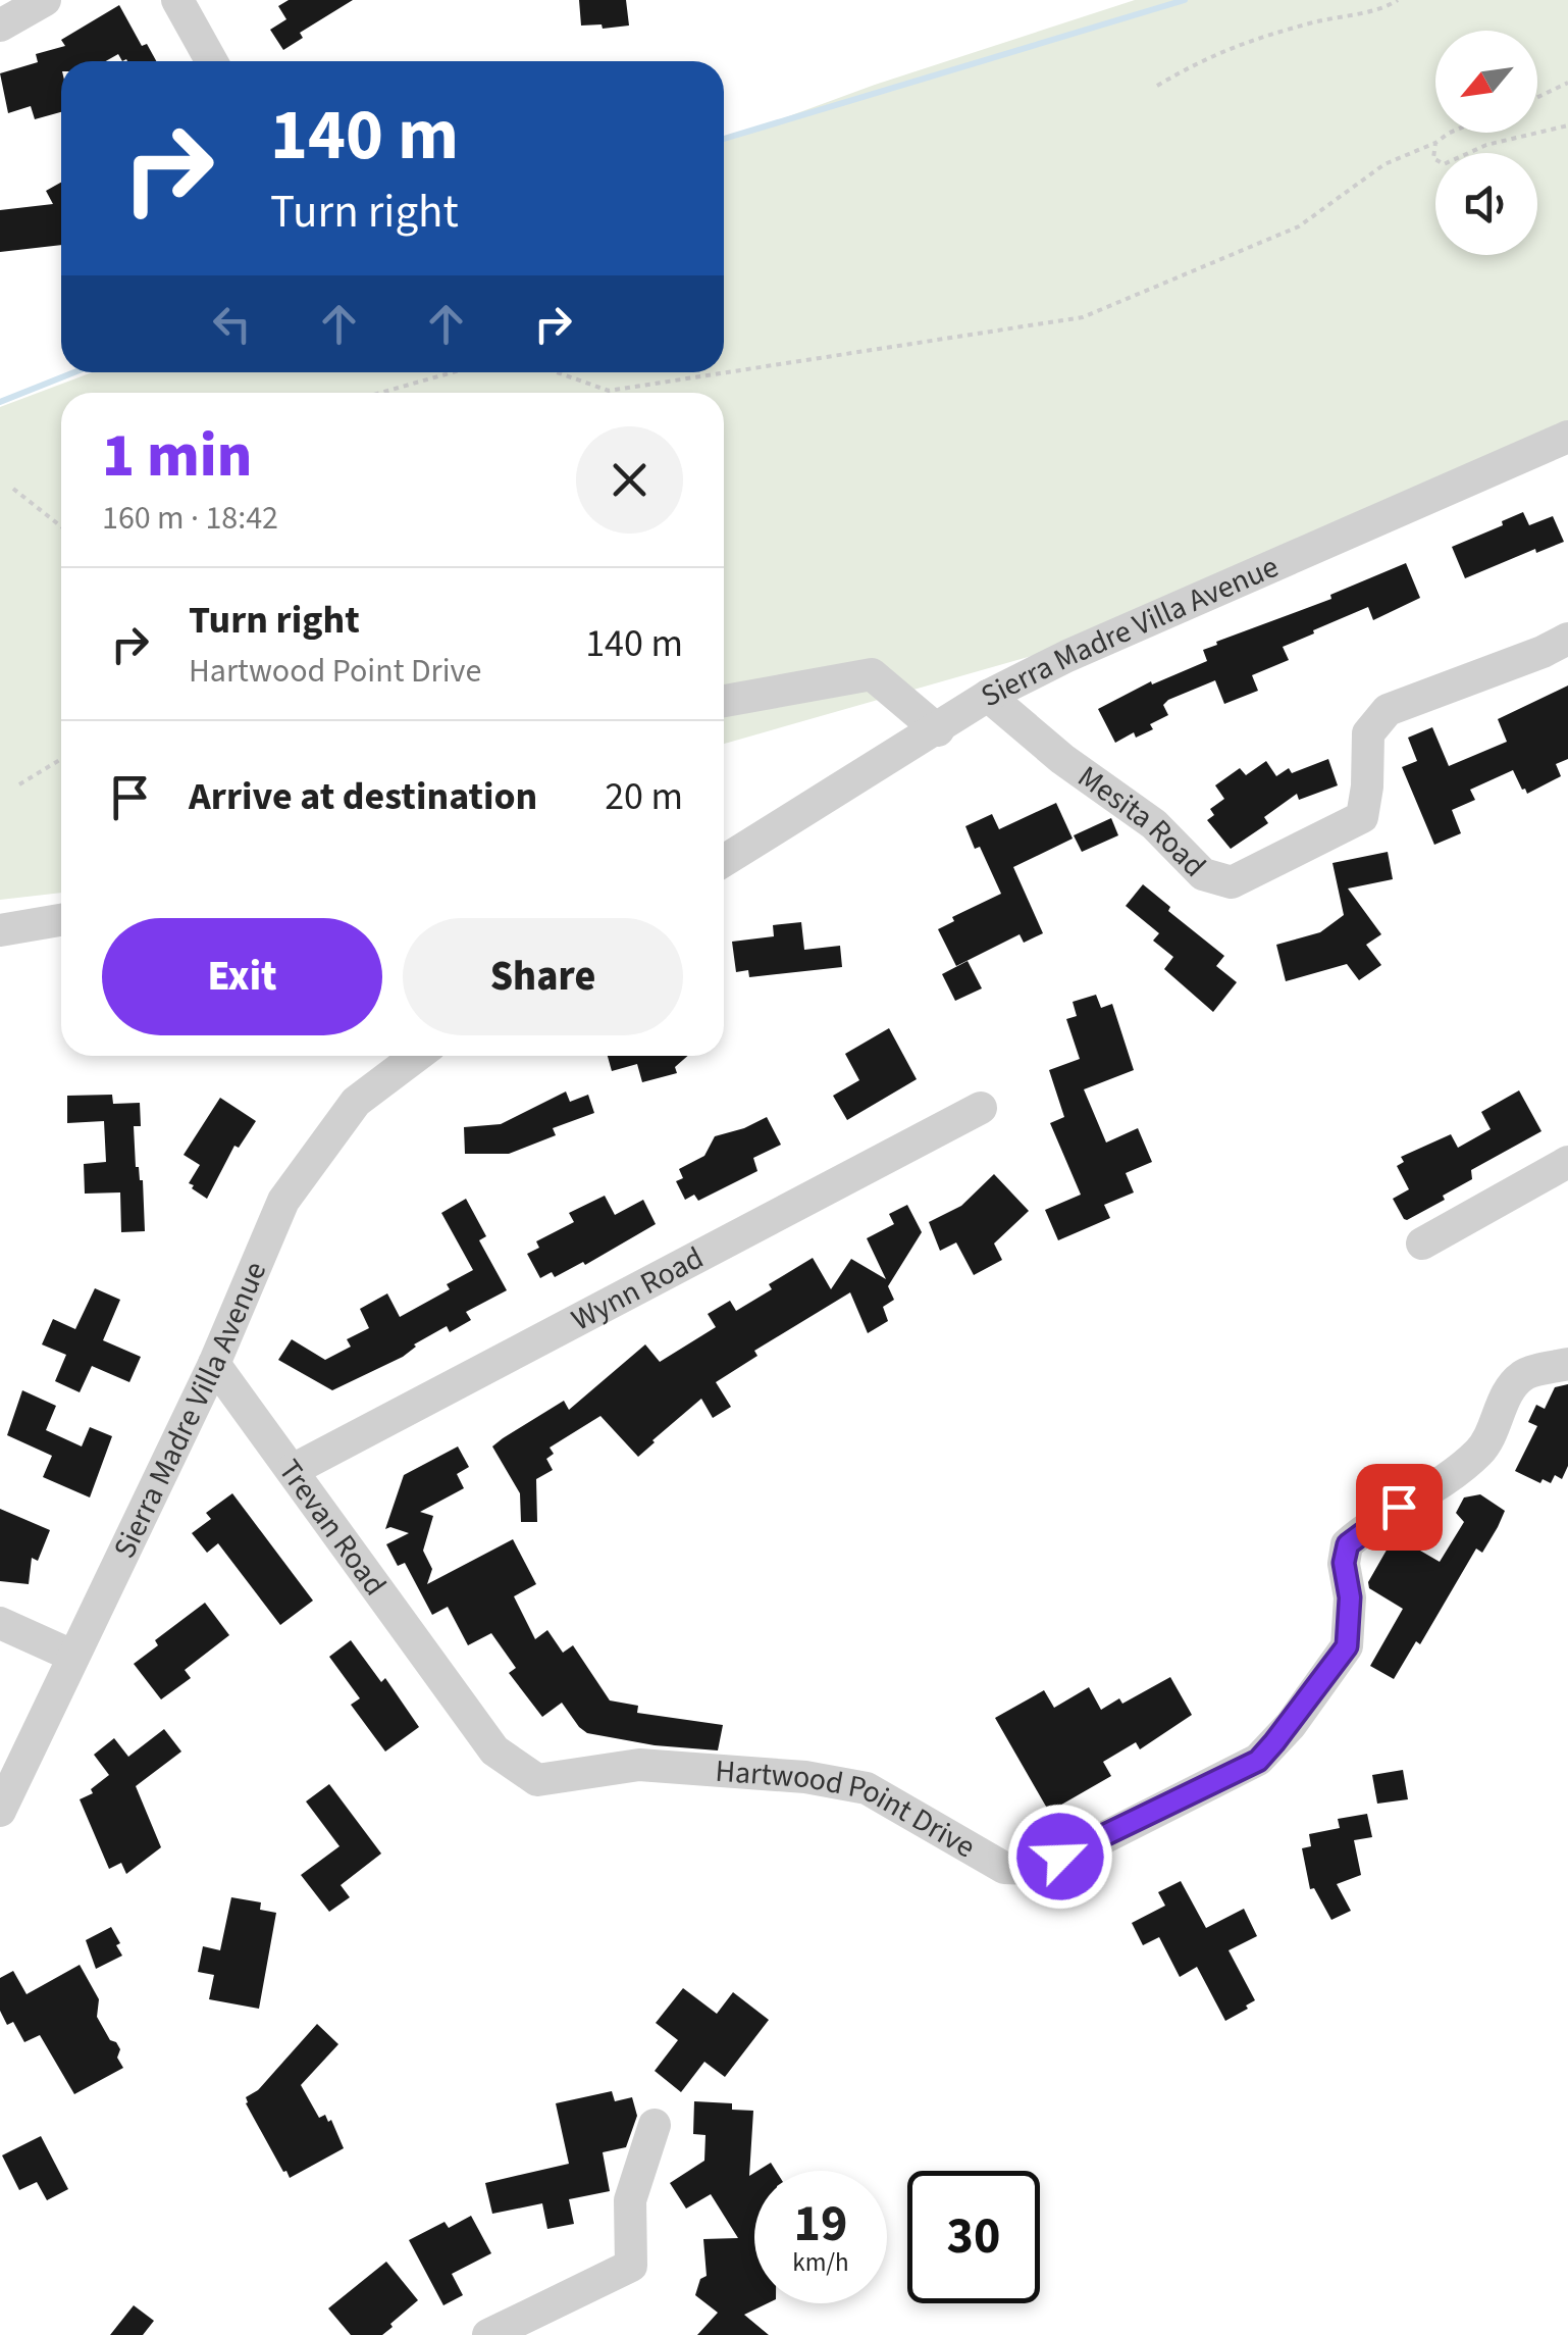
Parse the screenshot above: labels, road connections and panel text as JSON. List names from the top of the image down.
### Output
{
  "streets": {
    "street": [
      "Sierra Madre Villa Avenue",
      "Mesita Road",
      "Wynn Road",
      "Trevan Road",
      "Hartwood Point Drive"
    ]
  },
  "crossings": [
    ["Sierra Madre Villa Avenue", "Mesita Road"],
    ["Sierra Madre Villa Avenue", "Trevan Road"],
    ["Wynn Road", "Trevan Road"],
    ["Trevan Road", "Hartwood Point Drive"]
  ],
  "north": "bottom left",
  "page": {
    "turn": ["140 m", "Turn right"],
    "heading": ["1 min", "160 m · 18:42"],
    "list": [
      {
        "name": "Turn right",
        "note": "Hartwood Point Drive",
        "value": "140 m"
      },
      {
        "name": "Arrive at destination",
        "value": "20 m"
      }
    ],
    "buttons": ["Exit", "Share"],
    "speed": "19 km/h",
    "limit": "30"
  }
}
